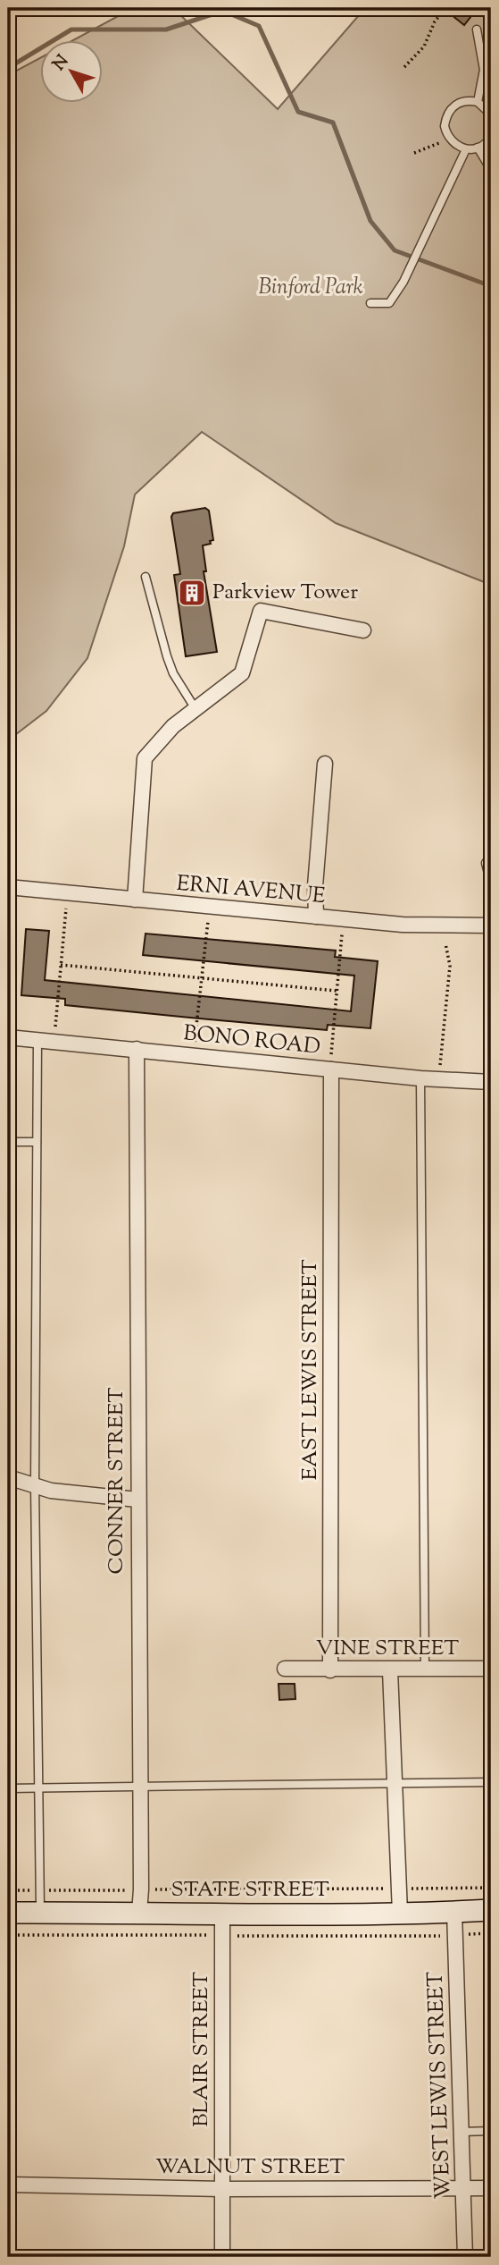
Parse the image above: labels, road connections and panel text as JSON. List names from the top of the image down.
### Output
{
  "streets": {
    "main road": ["STATE STREET"],
    "street": [
      "ERNI AVENUE",
      "BONO ROAD",
      "EAST LEWIS STREET",
      "CONNER STREET",
      "VINE STREET",
      "BLAIR STREET",
      "WEST LEWIS STREET",
      "WALNUT STREET"
    ]
  },
  "crossings": [
    ["BONO ROAD", "EAST LEWIS STREET"],
    ["BONO ROAD", "CONNER STREET"],
    ["EAST LEWIS STREET", "VINE STREET"],
    ["CONNER STREET", "STATE STREET"],
    ["STATE STREET", "BLAIR STREET"],
    ["STATE STREET", "WEST LEWIS STREET"],
    ["BLAIR STREET", "WALNUT STREET"],
    ["WEST LEWIS STREET", "WALNUT STREET"]
  ],
  "parks": ["Binford Park"],
  "places": {
    "building": ["Parkview Tower"]
  },
  "north": "top left"
}
